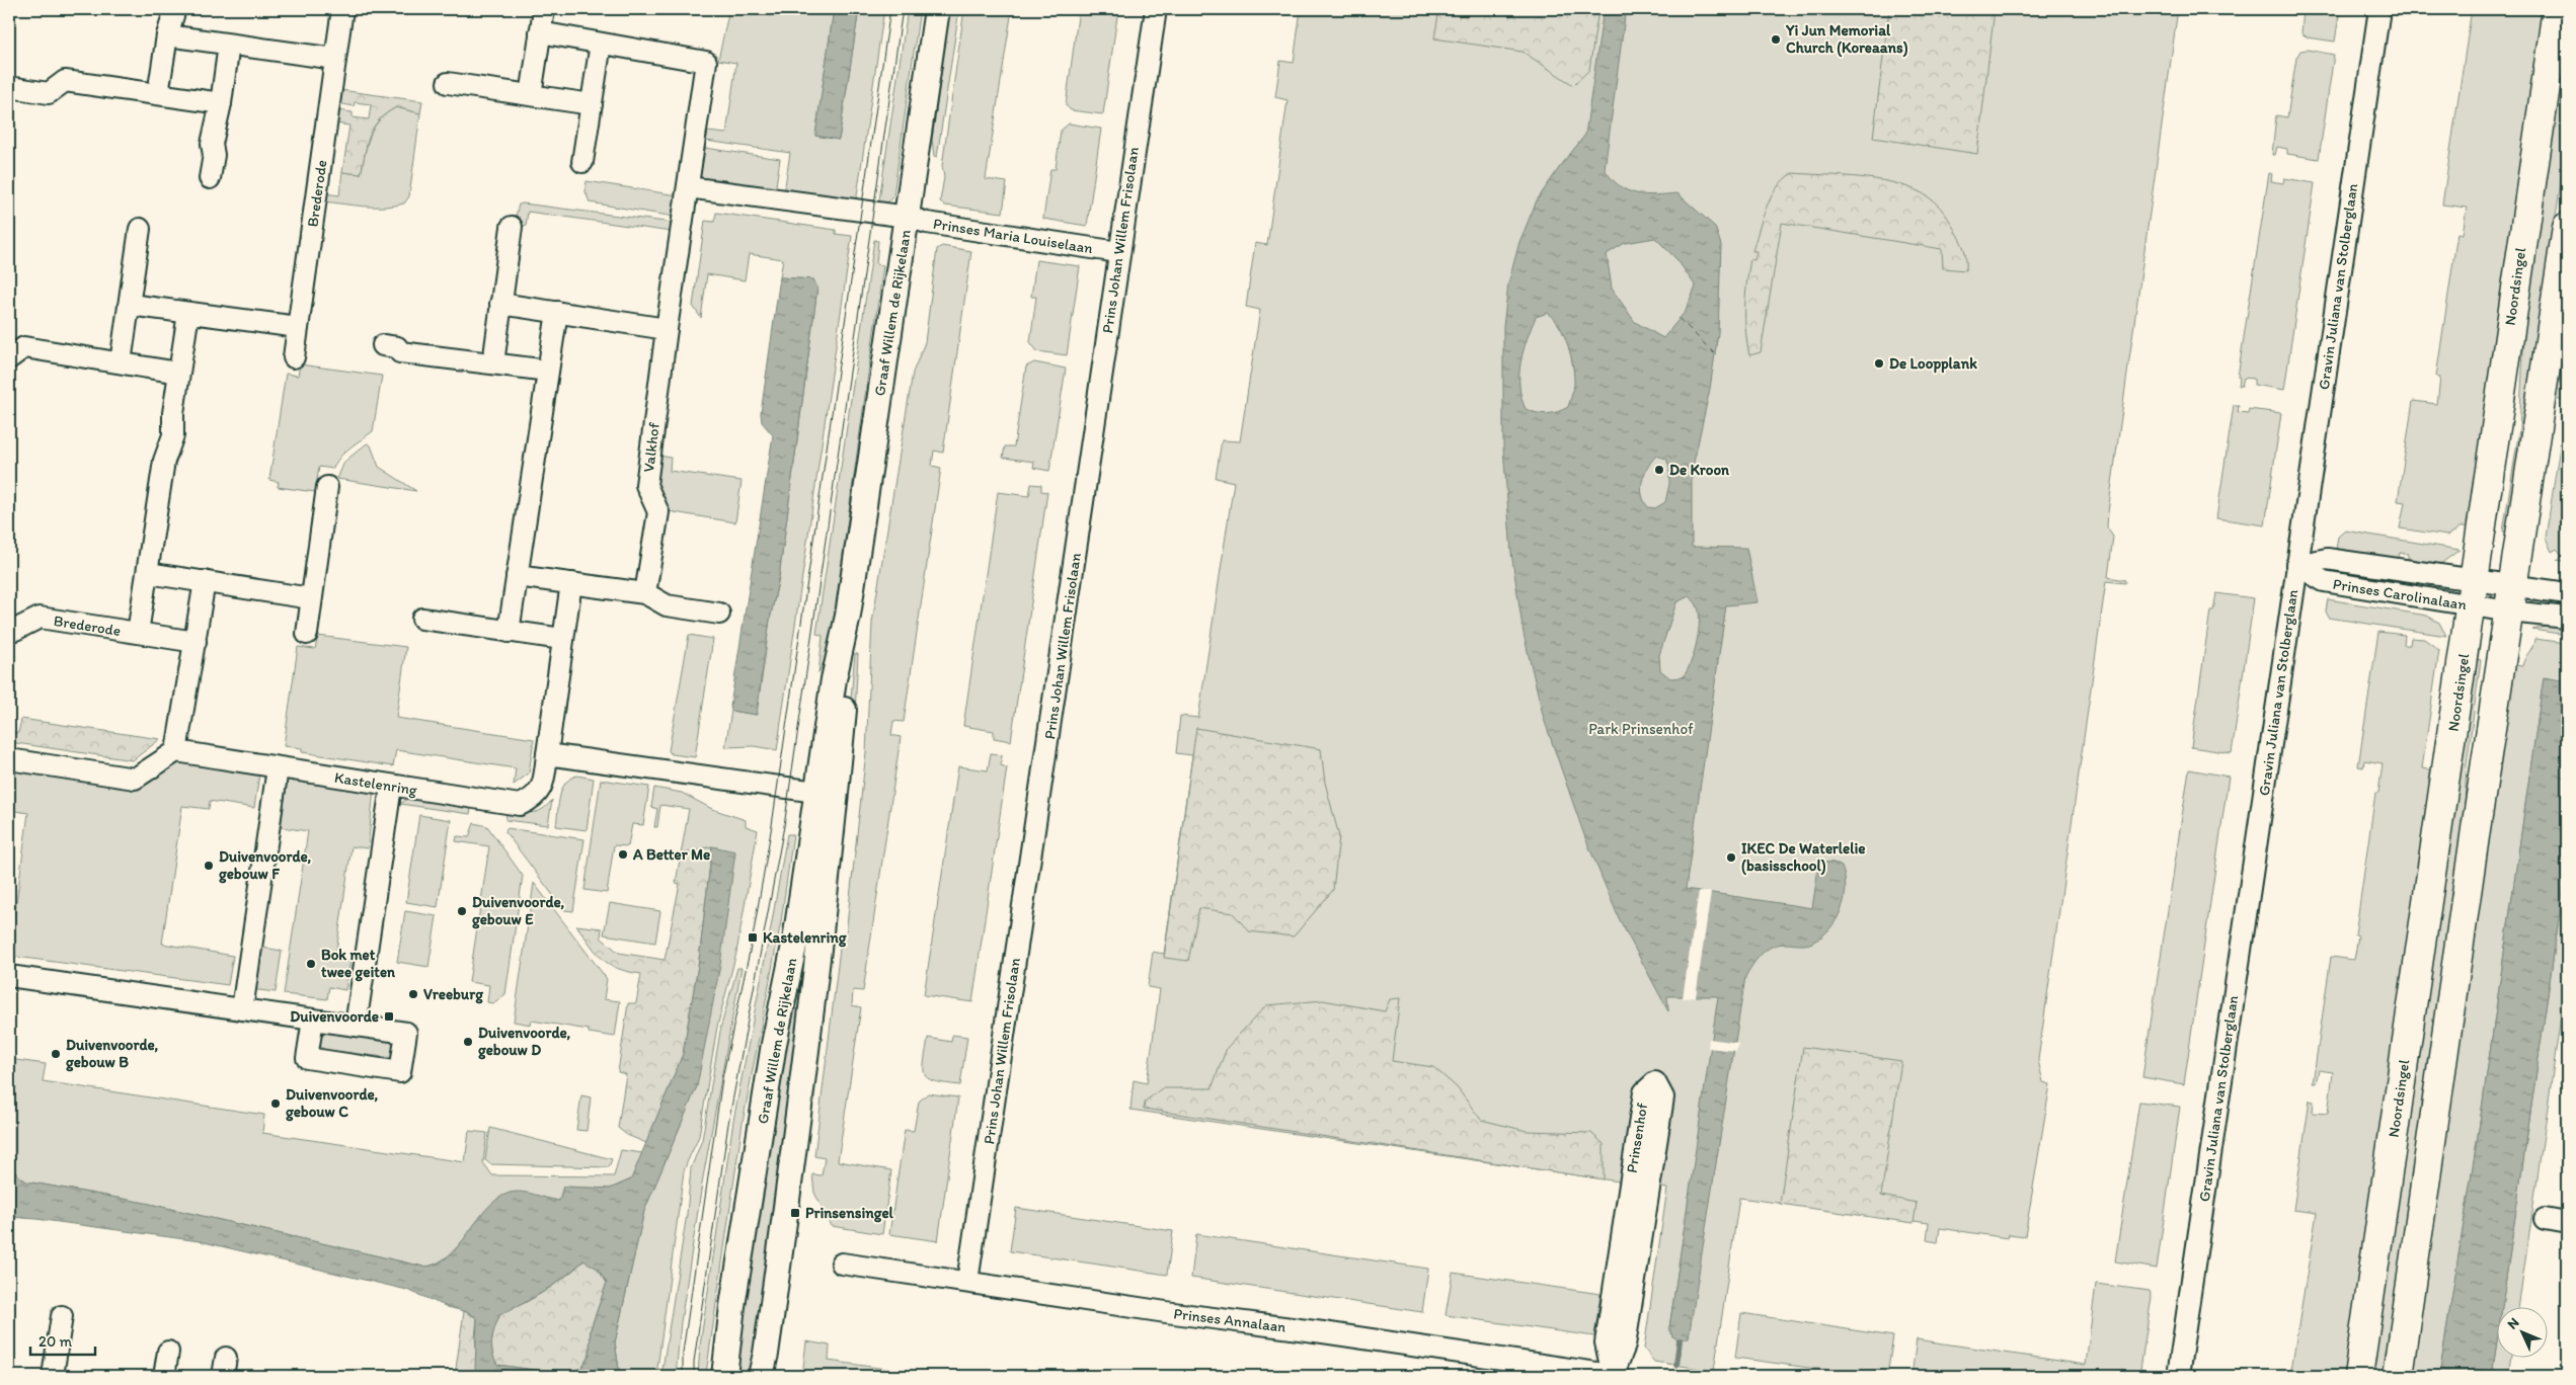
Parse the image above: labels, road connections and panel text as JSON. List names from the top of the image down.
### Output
{
  "streets": {
    "main road": ["Noordsingel"],
    "street": [
      "Brederode",
      "Prinses Maria Louiselaan",
      "Prins Johan Willem Frisolaan",
      "Gravin Juliana van Stolberglaan",
      "Graaf Willem de Rijkelaan",
      "Valkhof",
      "Prinses Carolinalaan",
      "Kastelenring",
      "Prinsenhof",
      "Prinses Annalaan"
    ]
  },
  "crossings": [
    ["Prinses Maria Louiselaan", "Prins Johan Willem Frisolaan"],
    ["Prinses Maria Louiselaan", "Graaf Willem de Rijkelaan"],
    ["Prins Johan Willem Frisolaan", "Prinses Annalaan"],
    ["Gravin Juliana van Stolberglaan", "Prinses Carolinalaan"],
    ["Noordsingel", "Prinses Carolinalaan"],
    ["Prinsenhof", "Prinses Annalaan"]
  ],
  "parks": ["Park Prinsenhof"],
  "places": {
    "other": [
      "Yi Jun Memorial Church (Koreaans)",
      "De Loopplank",
      "De Kroon",
      "A Better Me",
      "IKEC De Waterlelie (basisschool)",
      "Duivenvoorde, gebouw F",
      "Duivenvoorde, gebouw E",
      "Bok met twee geiten",
      "Vreeburg",
      "Duivenvoorde, gebouw D",
      "Duivenvoorde, gebouw B",
      "Duivenvoorde, gebouw C"
    ],
    "transit": ["Kastelenring", "Duivenvoorde", "Prinsensingel"]
  },
  "scale_bar": "20 m",
  "north": "top left"
}
